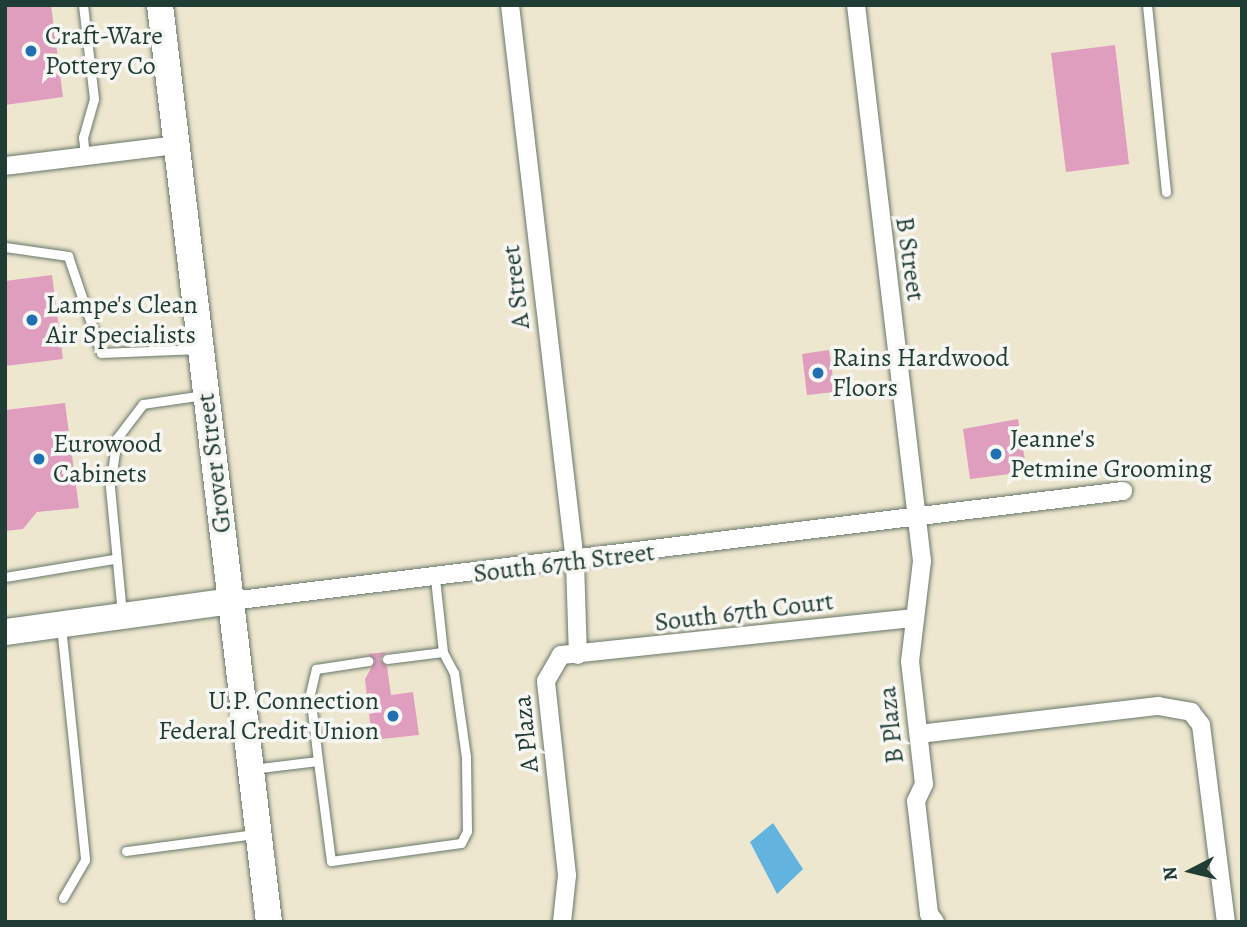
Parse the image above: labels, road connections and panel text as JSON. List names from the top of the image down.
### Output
{
  "streets": {
    "main road": ["Grover Street", "South 67th Street"],
    "street": [
      "B Street",
      "A Street",
      "South 67th Court",
      "B Plaza",
      "A Plaza"
    ]
  },
  "crossings": [
    ["B Street", "South 67th Street"],
    ["B Street", "B Plaza"],
    ["A Street", "South 67th Street"],
    ["Grover Street", "South 67th Street"],
    ["South 67th Street", "B Plaza"],
    ["South 67th Court", "B Plaza"],
    ["South 67th Court", "A Plaza"]
  ],
  "places": [
    "Craft-Ware Pottery Co",
    "Lampe's Clean Air Specialists",
    "Rains Hardwood Floors",
    "Jeanne's Petmine Grooming",
    "Eurowood Cabinets",
    "U.P. Connection Federal Credit Union"
  ],
  "north": "left"
}
